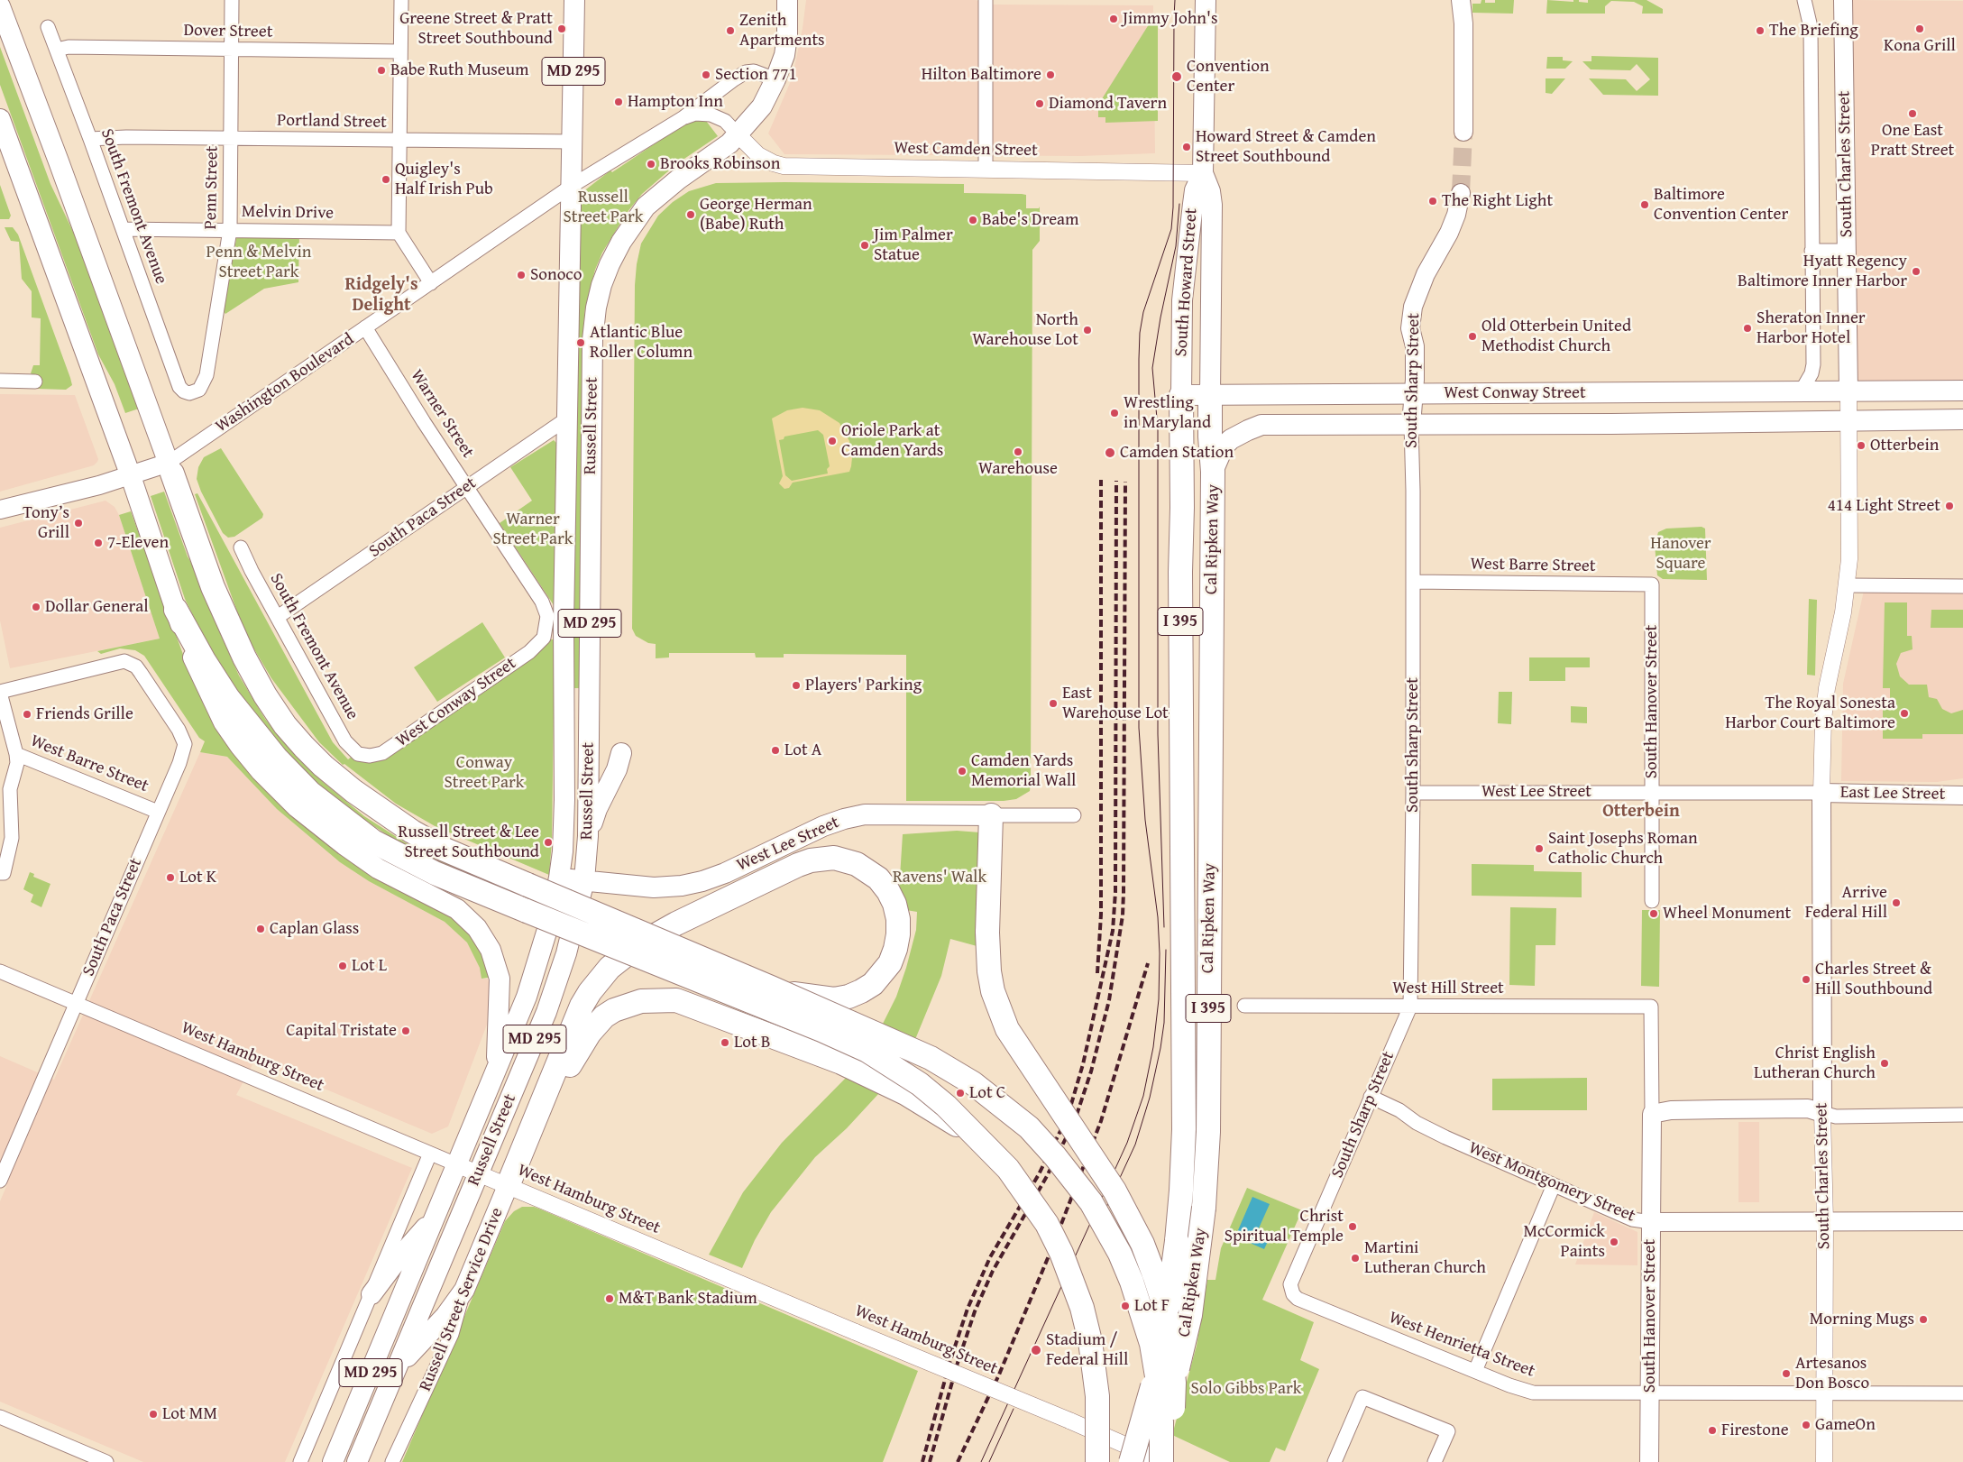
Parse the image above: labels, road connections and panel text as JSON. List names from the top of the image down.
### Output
{
  "streets": {
    "highway": ["Cal Ripken Way", "I 395"],
    "main road": [
      "MD 295",
      "South Charles Street",
      "South Howard Street",
      "South Sharp Street",
      "Washington Boulevard",
      "West Conway Street",
      "Russell Street",
      "South Hanover Street",
      "West Lee Street",
      "East Lee Street",
      "West Montgomery Street",
      "Russell Street Service Drive"
    ],
    "street": [
      "Dover Street",
      "Portland Street",
      "West Camden Street",
      "Penn Street",
      "South Fremont Avenue",
      "Melvin Drive",
      "Warner Street",
      "South Paca Street",
      "West Barre Street",
      "West Hill Street",
      "West Hamburg Street",
      "West Henrietta Street"
    ]
  },
  "crossings": [
    ["Dover Street", "Penn Street"],
    ["Dover Street", "South Fremont Avenue"],
    ["MD 295", "Portland Street"],
    ["MD 295", "West Camden Street"],
    ["MD 295", "Washington Boulevard"],
    ["MD 295", "Russell Street"],
    ["Portland Street", "Penn Street"],
    ["Portland Street", "South Fremont Avenue"],
    ["West Camden Street", "South Howard Street"],
    ["West Camden Street", "Washington Boulevard"],
    ["West Camden Street", "Russell Street"],
    ["South Charles Street", "West Conway Street"],
    ["South Charles Street", "West Lee Street"],
    ["South Charles Street", "East Lee Street"],
    ["South Charles Street", "West Montgomery Street"],
    ["South Charles Street", "West Henrietta Street"],
    ["Penn Street", "South Fremont Avenue"],
    ["Penn Street", "Melvin Drive"],
    ["South Fremont Avenue", "Melvin Drive"],
    ["South Fremont Avenue", "West Conway Street"],
    ["South Fremont Avenue", "South Paca Street"],
    ["South Howard Street", "West Conway Street"],
    ["South Howard Street", "Cal Ripken Way"],
    ["South Sharp Street", "West Conway Street"],
    ["South Sharp Street", "West Barre Street"],
    ["South Sharp Street", "West Lee Street"],
    ["South Sharp Street", "West Hill Street"],
    ["South Sharp Street", "West Montgomery Street"],
    ["South Sharp Street", "West Henrietta Street"],
    ["Washington Boulevard", "Warner Street"],
    ["Washington Boulevard", "Russell Street"],
    ["West Conway Street", "Warner Street"],
    ["West Conway Street", "Cal Ripken Way"],
    ["Warner Street", "South Paca Street"],
    ["Russell Street", "South Paca Street"],
    ["Russell Street", "West Lee Street"],
    ["Russell Street", "West Hamburg Street"],
    ["South Paca Street", "West Barre Street"],
    ["South Paca Street", "West Hamburg Street"],
    ["West Barre Street", "South Hanover Street"],
    ["South Hanover Street", "West Lee Street"],
    ["South Hanover Street", "West Hill Street"],
    ["South Hanover Street", "West Montgomery Street"],
    ["South Hanover Street", "West Henrietta Street"],
    ["West Lee Street", "East Lee Street"],
    ["West Hamburg Street", "Russell Street Service Drive"]
  ],
  "districts": ["Ridgely's Delight", "Otterbein"],
  "parks": [
    "Russell Street Park",
    "Penn & Melvin Street Park",
    "Warner Street Park",
    "Hanover Square",
    "Conway Street Park",
    "Ravens' Walk",
    "Solo Gibbs Park"
  ],
  "places": [
    "Jimmy John's",
    "Greene Street & Pratt Street Southbound",
    "Kona Grill",
    "Zenith Apartments",
    "The Briefing",
    "Babe Ruth Museum",
    "Section 771",
    "Hilton Baltimore",
    "Convention Center",
    "Hampton Inn",
    "Diamond Tavern",
    "One East Pratt Street",
    "Howard Street & Camden Street Southbound",
    "Brooks Robinson",
    "Quigley's Half Irish Pub",
    "The Right Light",
    "Baltimore Convention Center",
    "George Herman (Babe) Ruth",
    "Babe's Dream",
    "Jim Palmer Statue",
    "Hyatt Regency Baltimore Inner Harbor",
    "Sonoco",
    "Sheraton Inner Harbor Hotel",
    "North Warehouse Lot",
    "Old Otterbein United Methodist Church",
    "Atlantic Blue Roller Column",
    "Wrestling in Maryland",
    "Oriole Park at Camden Yards",
    "Otterbein",
    "Warehouse",
    "Camden Station",
    "414 Light Street",
    "Tony’s Grill",
    "7-Eleven",
    "Dollar General",
    "Players' Parking",
    "East Warehouse Lot",
    "The Royal Sonesta Harbor Court Baltimore",
    "Friends Grille",
    "Lot A",
    "Camden Yards Memorial Wall",
    "Russell Street & Lee Street Southbound",
    "Saint Josephs Roman Catholic Church",
    "Lot K",
    "Arrive Federal Hill",
    "Wheel Monument",
    "Caplan Glass",
    "Lot L",
    "Charles Street & Hill Southbound",
    "Capital Tristate",
    "Lot B",
    "Christ English Lutheran Church",
    "Lot C",
    "Christ Spiritual Temple",
    "McCormick Paints",
    "Martini Lutheran Church",
    "M&T Bank Stadium",
    "Lot F",
    "Morning Mugs",
    "Stadium / Federal Hill",
    "Artesanos Don Bosco",
    "Lot MM",
    "GameOn",
    "Firestone"
  ]
}
